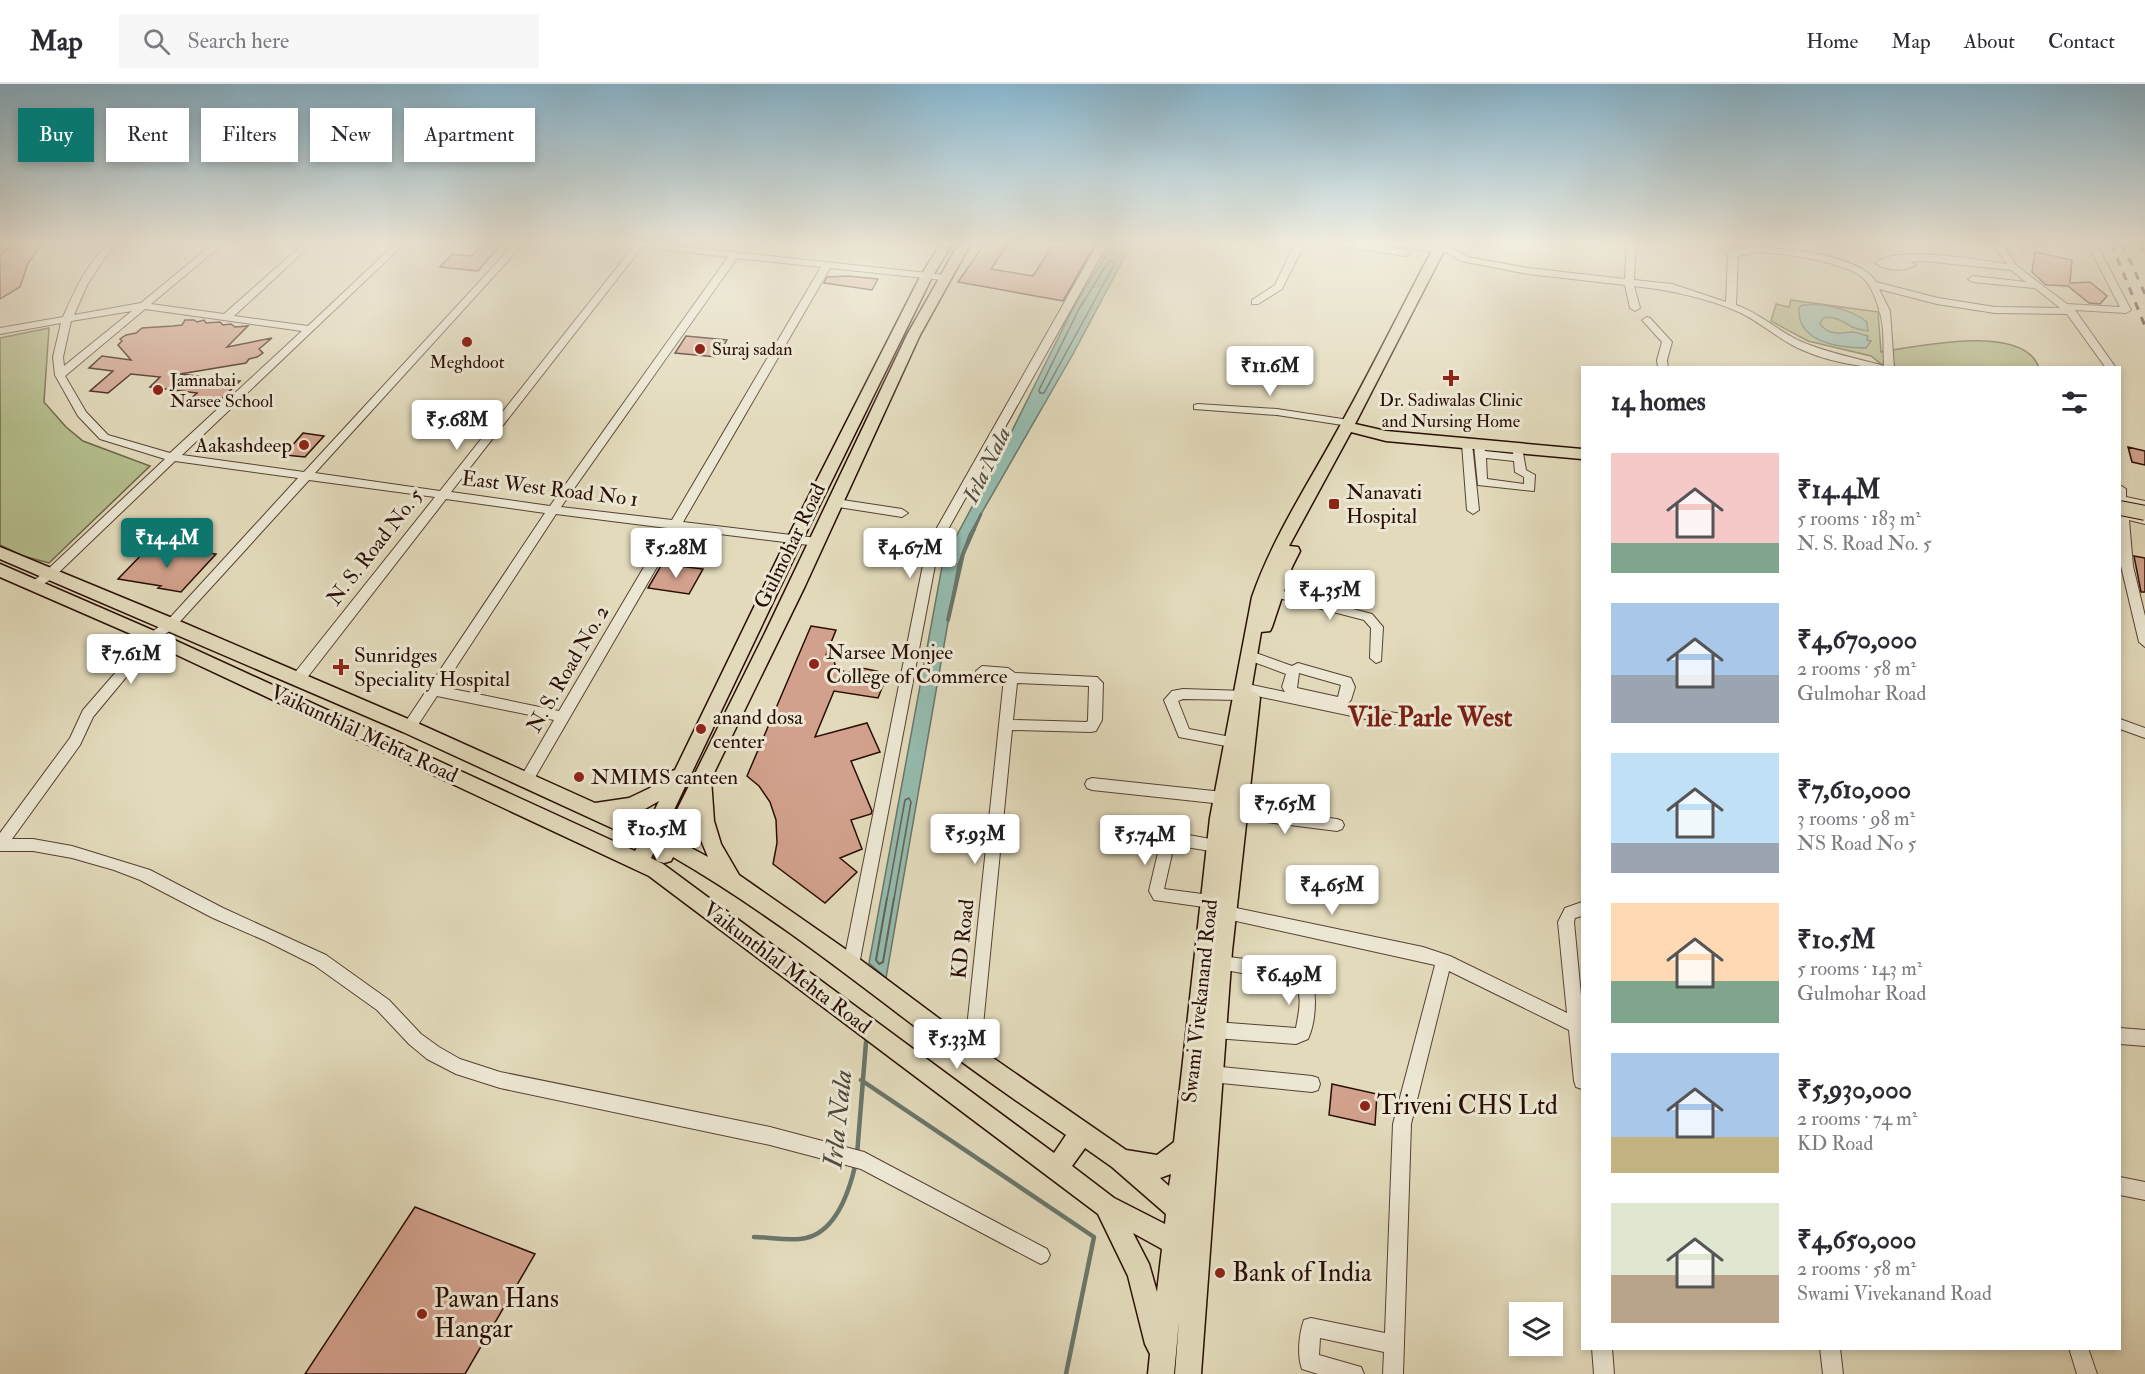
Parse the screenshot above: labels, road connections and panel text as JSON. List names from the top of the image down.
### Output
{
  "streets": {
    "main road": ["Gulmohar Road", "Vaikunthlal Mehta Road", "Swami Vivekanand Road"],
    "street": [
      "East West Road No 1",
      "N. S. Road No. 5",
      "N. S. Road No. 2",
      "KD Road"
    ]
  },
  "crossings": [
    ["East West Road No 1", "Gulmohar Road"],
    ["East West Road No 1", "N. S. Road No. 5"],
    ["East West Road No 1", "N. S. Road No. 2"],
    ["Gulmohar Road", "Vaikunthlal Mehta Road"],
    ["N. S. Road No. 5", "Vaikunthlal Mehta Road"],
    ["N. S. Road No. 2", "Vaikunthlal Mehta Road"],
    ["Vaikunthlal Mehta Road", "KD Road"],
    ["Vaikunthlal Mehta Road", "Swami Vivekanand Road"]
  ],
  "districts": ["Vile Parle West"],
  "water": ["Irla Nala"],
  "places": {
    "other": [
      "Meghdoot",
      "Suraj sadan",
      "Jamnabai Narsee School",
      "Aakashdeep",
      "Narsee Monjee College of Commerce",
      "anand dosa center",
      "NMIMS canteen",
      "Triveni CHS Ltd",
      "Bank of India",
      "Pawan Hans Hangar"
    ],
    "health": ["Dr. Sadiwalas Clinic and Nursing Home", "Sunridges Speciality Hospital"],
    "transit": ["Nanavati Hospital"]
  },
  "page": {
    "header": "Map",
    "search": "Search here",
    "nav": [
      "Home",
      "Map",
      "About",
      "Contact"
    ],
    "chip": [
      "Buy",
      "Rent",
      "Filters",
      "New",
      "Apartment"
    ],
    "price": [
      "₹11.6M",
      "₹5.68M",
      "₹14.4M",
      "₹5.28M",
      "₹4.67M",
      "₹4.35M",
      "₹7.61M",
      "₹7.65M",
      "₹10.5M",
      "₹5.93M",
      "₹5.74M",
      "₹4.65M",
      "₹6.49M",
      "₹5.33M"
    ],
    "heading": "14 homes",
    "list": [
      {
        "name": "₹14.4M",
        "note": "5 rooms · 183 m² · N. S. Road No. 5"
      },
      {
        "name": "₹4,670,000",
        "note": "2 rooms · 58 m² · Gulmohar Road"
      },
      {
        "name": "₹7,610,000",
        "note": "3 rooms · 98 m² · NS Road No 5"
      },
      {
        "name": "₹10.5M",
        "note": "5 rooms · 143 m² · Gulmohar Road"
      },
      {
        "name": "₹5,930,000",
        "note": "2 rooms · 74 m² · KD Road"
      },
      {
        "name": "₹4,650,000",
        "note": "2 rooms · 58 m² · Swami Vivekanand Road"
      }
    ]
  }
}
